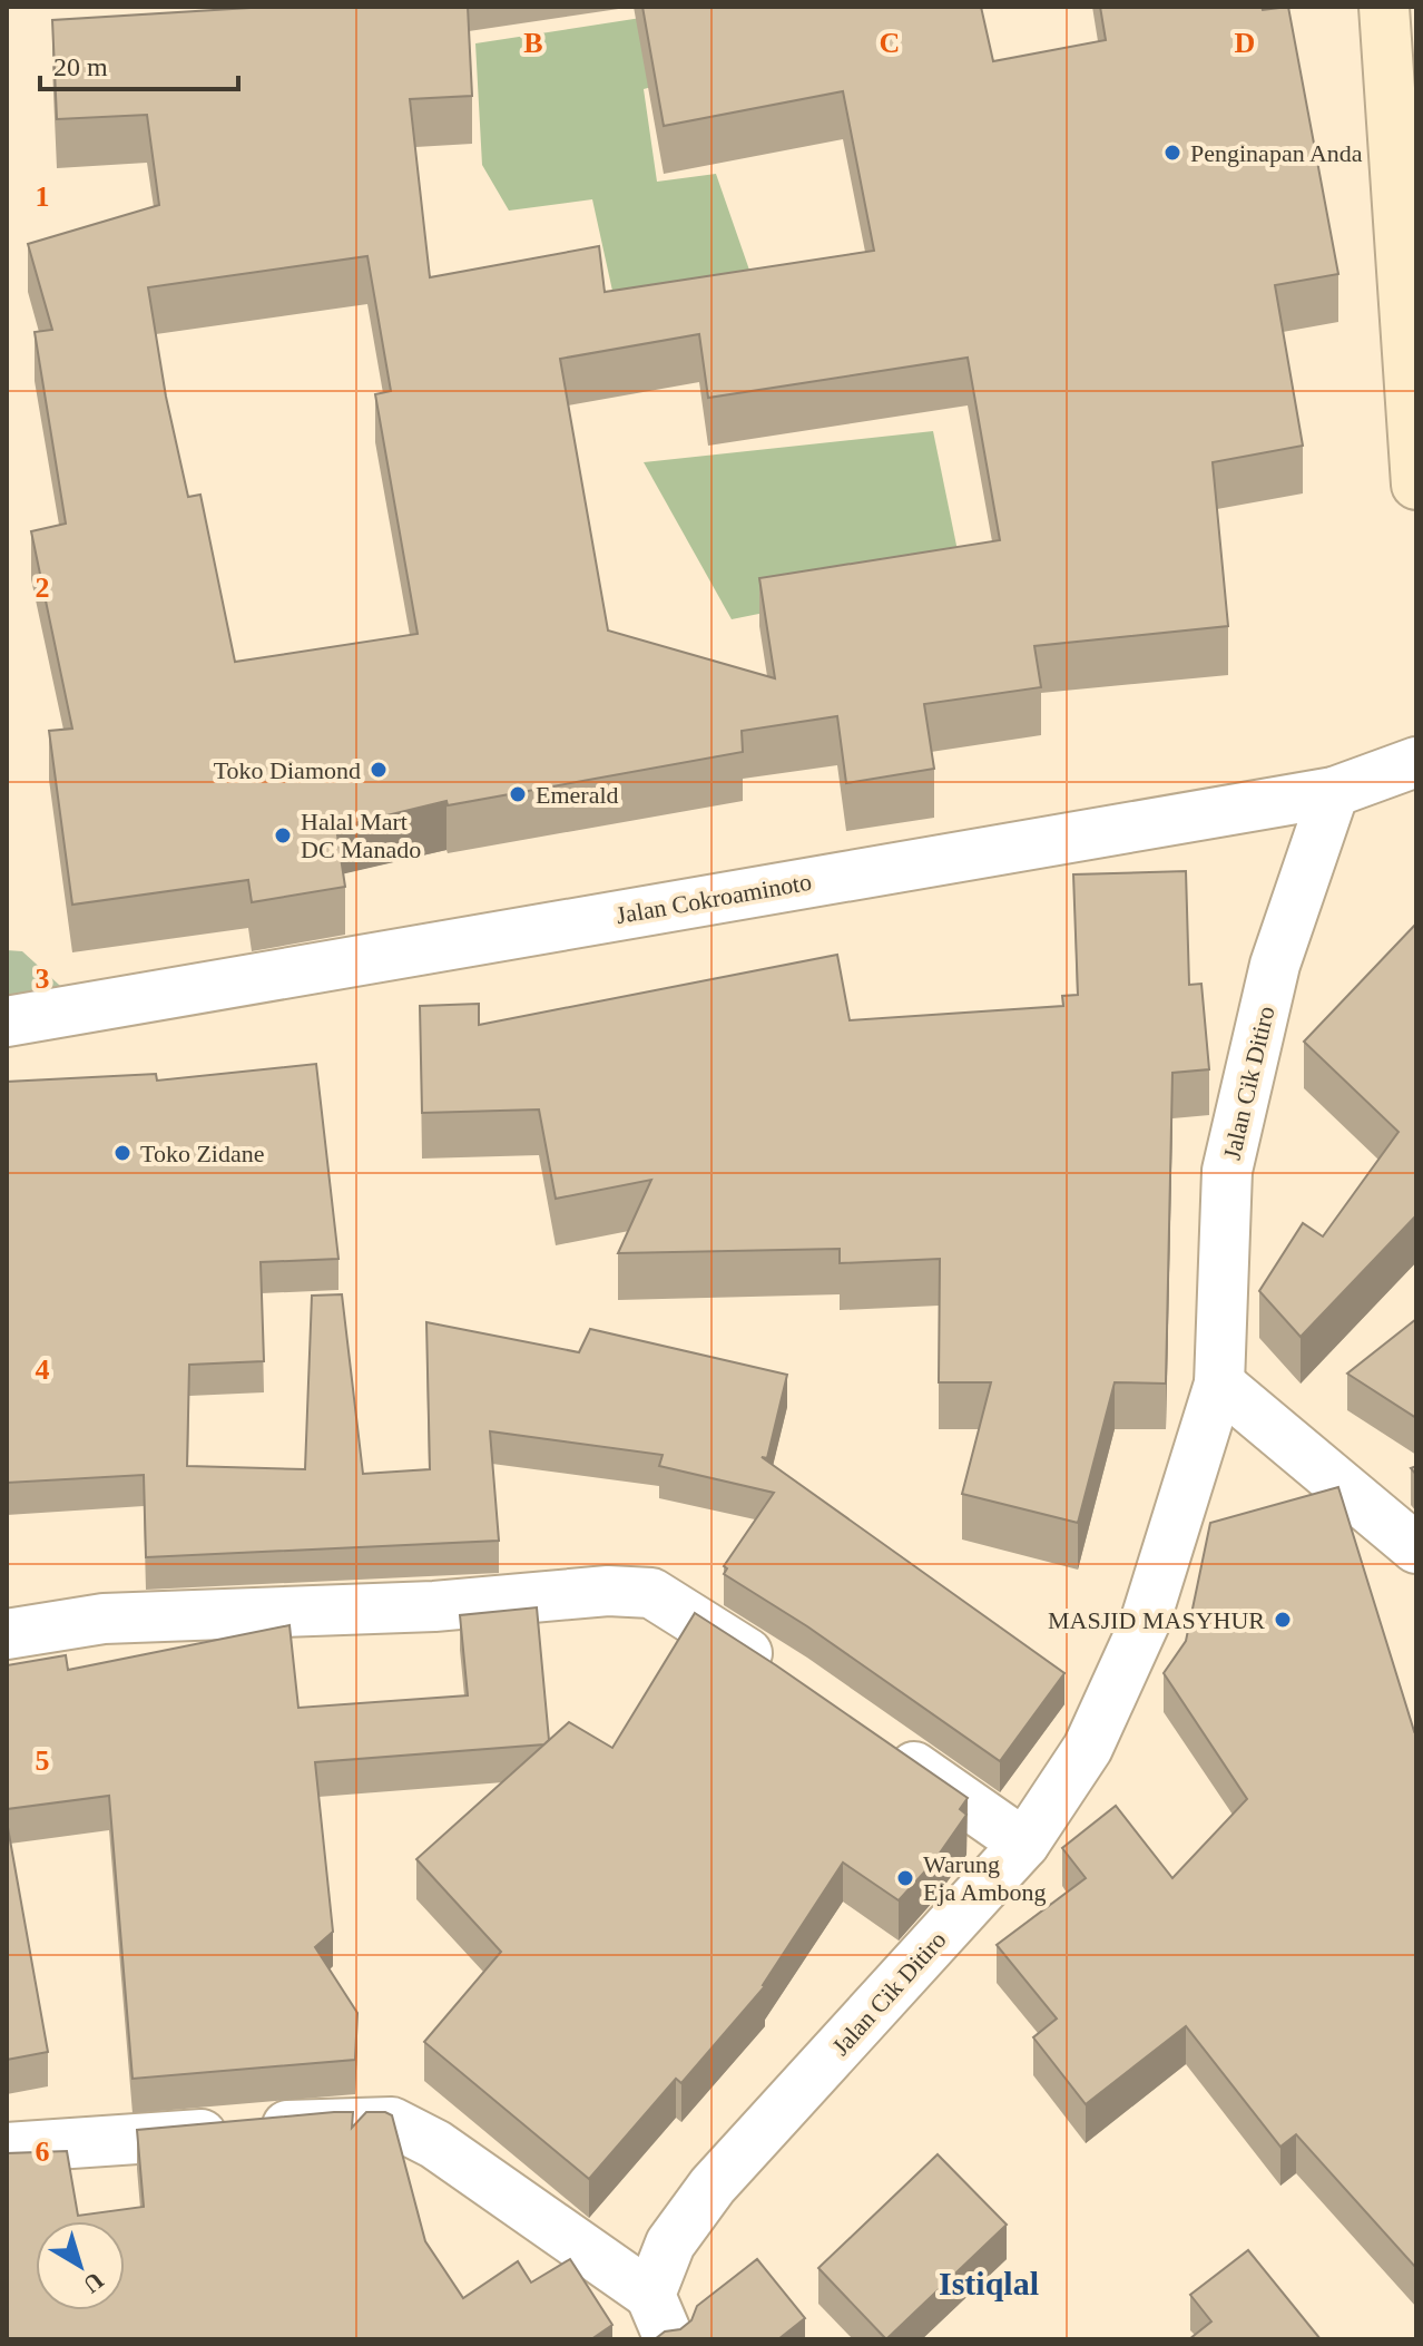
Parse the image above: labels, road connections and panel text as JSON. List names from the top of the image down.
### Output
{
  "streets": {
    "street": ["Jalan Cokroaminoto", "Jalan Cik Ditiro"]
  },
  "crossings": [
    ["Jalan Cokroaminoto", "Jalan Cik Ditiro"]
  ],
  "districts": ["Istiqlal"],
  "places": [
    "Penginapan Anda",
    "Toko Diamond",
    "Emerald",
    "Halal Mart DC Manado",
    "Toko Zidane",
    "MASJID MASYHUR",
    "Warung Eja Ambong"
  ],
  "scale_bar": "20 m",
  "north": "bottom right",
  "grid": {
    "columns": ["B", "C", "D"],
    "rows": [
      "1",
      "2",
      "3",
      "4",
      "5",
      "6"
    ]
  }
}
